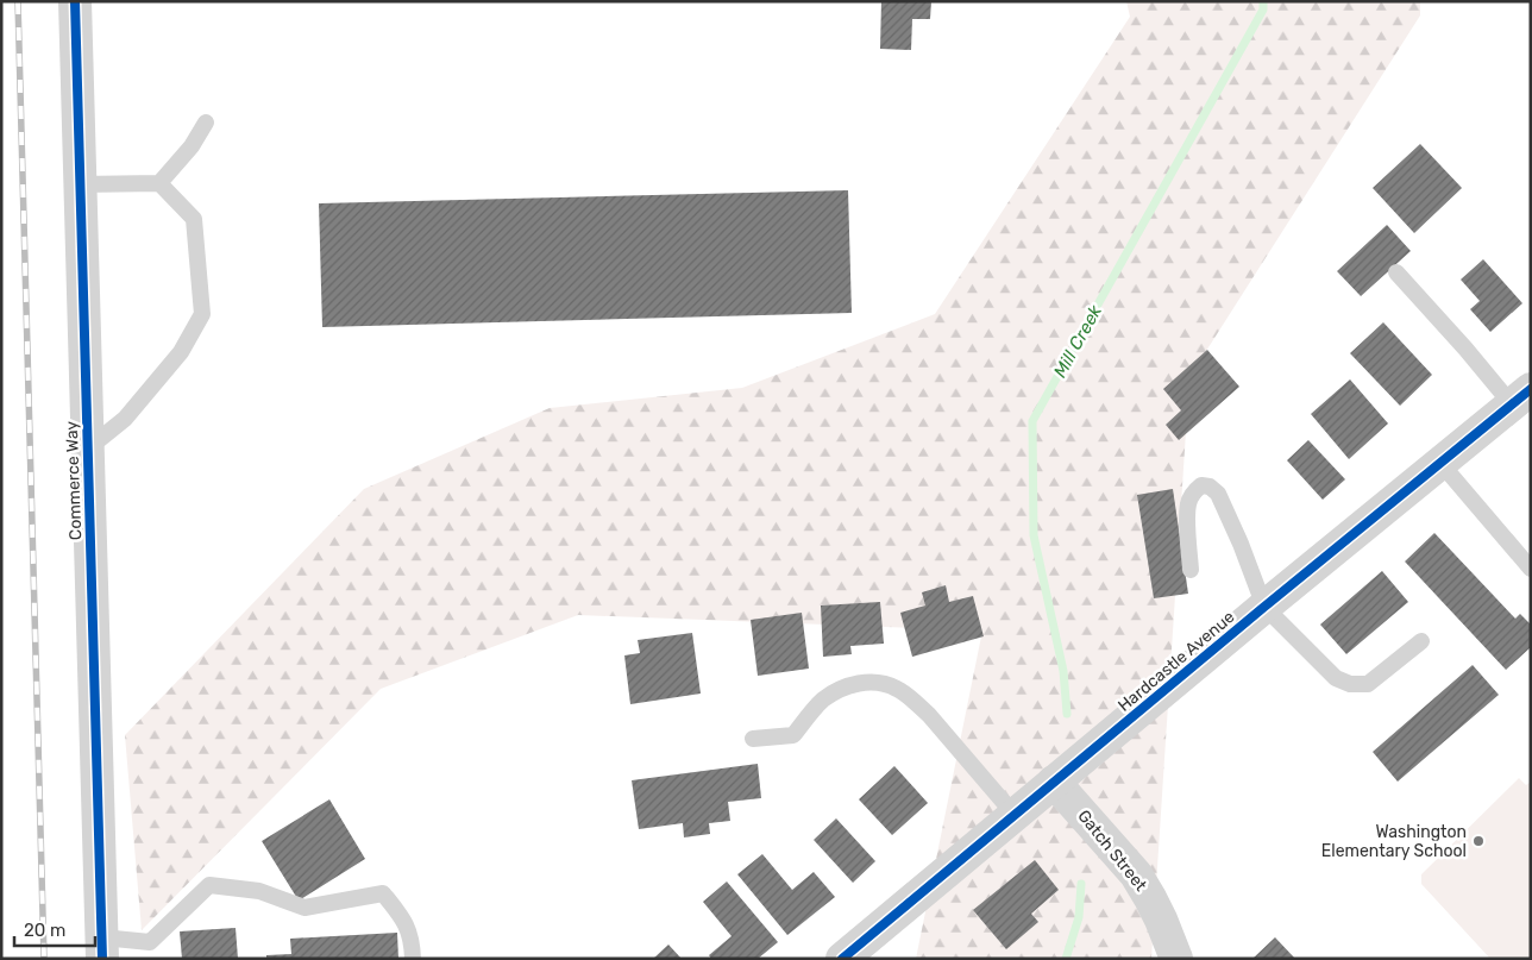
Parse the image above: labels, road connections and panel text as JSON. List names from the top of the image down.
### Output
{
  "streets": {
    "street": ["Commerce Way", "Hardcastle Avenue", "Gatch Street"]
  },
  "crossings": [
    ["Hardcastle Avenue", "Gatch Street"]
  ],
  "water": ["Mill Creek"],
  "places": ["Washington Elementary School"],
  "scale_bar": "20 m"
}
